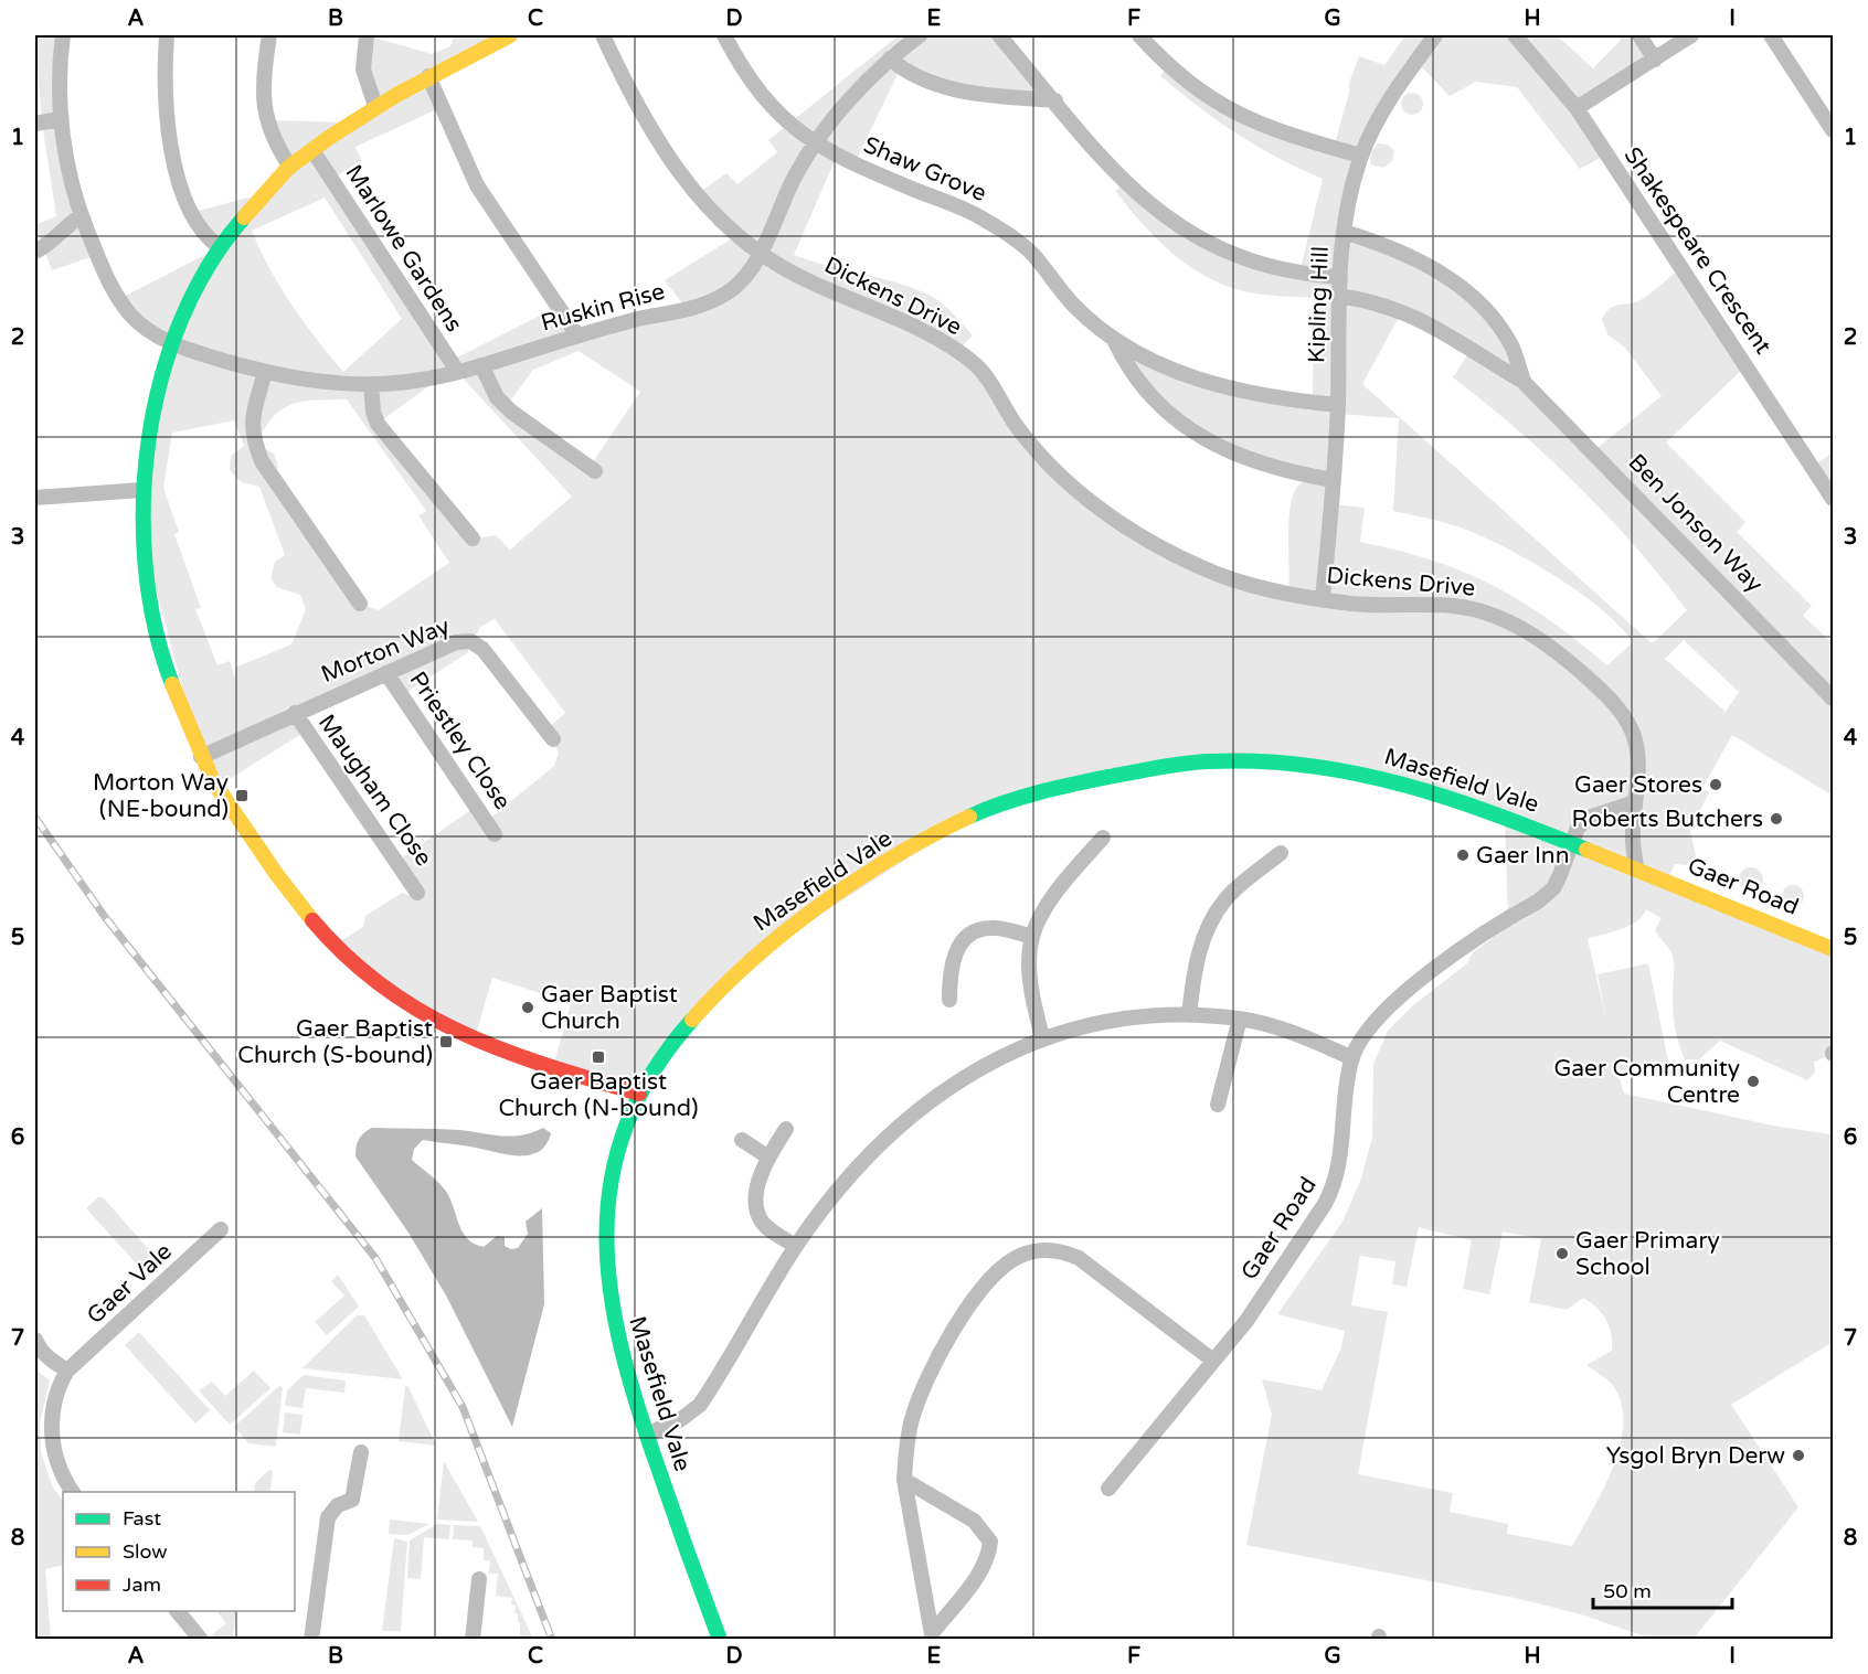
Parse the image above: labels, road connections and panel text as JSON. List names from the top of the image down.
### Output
{
  "streets": {
    "street": [
      "Shaw Grove",
      "Marlowe Gardens",
      "Shakespeare Crescent",
      "Dickens Drive",
      "Kipling Hill",
      "Ruskin Rise",
      "Ben Jonson Way",
      "Morton Way",
      "Priestley Close",
      "Masefield Vale",
      "Maugham Close",
      "Gaer Road",
      "Gaer Vale"
    ]
  },
  "crossings": [
    ["Shaw Grove", "Kipling Hill"],
    ["Shaw Grove", "Ruskin Rise"],
    ["Marlowe Gardens", "Ruskin Rise"],
    ["Dickens Drive", "Kipling Hill"],
    ["Dickens Drive", "Ruskin Rise"],
    ["Dickens Drive", "Masefield Vale"],
    ["Dickens Drive", "Gaer Road"],
    ["Kipling Hill", "Ben Jonson Way"],
    ["Morton Way", "Priestley Close"],
    ["Morton Way", "Maugham Close"],
    ["Masefield Vale", "Gaer Road"]
  ],
  "places": {
    "other": [
      "Gaer Stores",
      "Roberts Butchers",
      "Gaer Inn",
      "Gaer Baptist Church",
      "Gaer Community Centre",
      "Gaer Primary School",
      "Ysgol Bryn Derw"
    ],
    "transit": ["Morton Way (NE-bound)", "Gaer Baptist Church (S-bound)", "Gaer Baptist Church (N-bound)"]
  },
  "legend": ["Fast", "Slow", "Jam"],
  "scale_bar": "50 m",
  "grid": {
    "columns": [
      "A",
      "B",
      "C",
      "D",
      "E",
      "F",
      "G",
      "H",
      "I"
    ],
    "rows": [
      "1",
      "2",
      "3",
      "4",
      "5",
      "6",
      "7",
      "8"
    ]
  }
}
